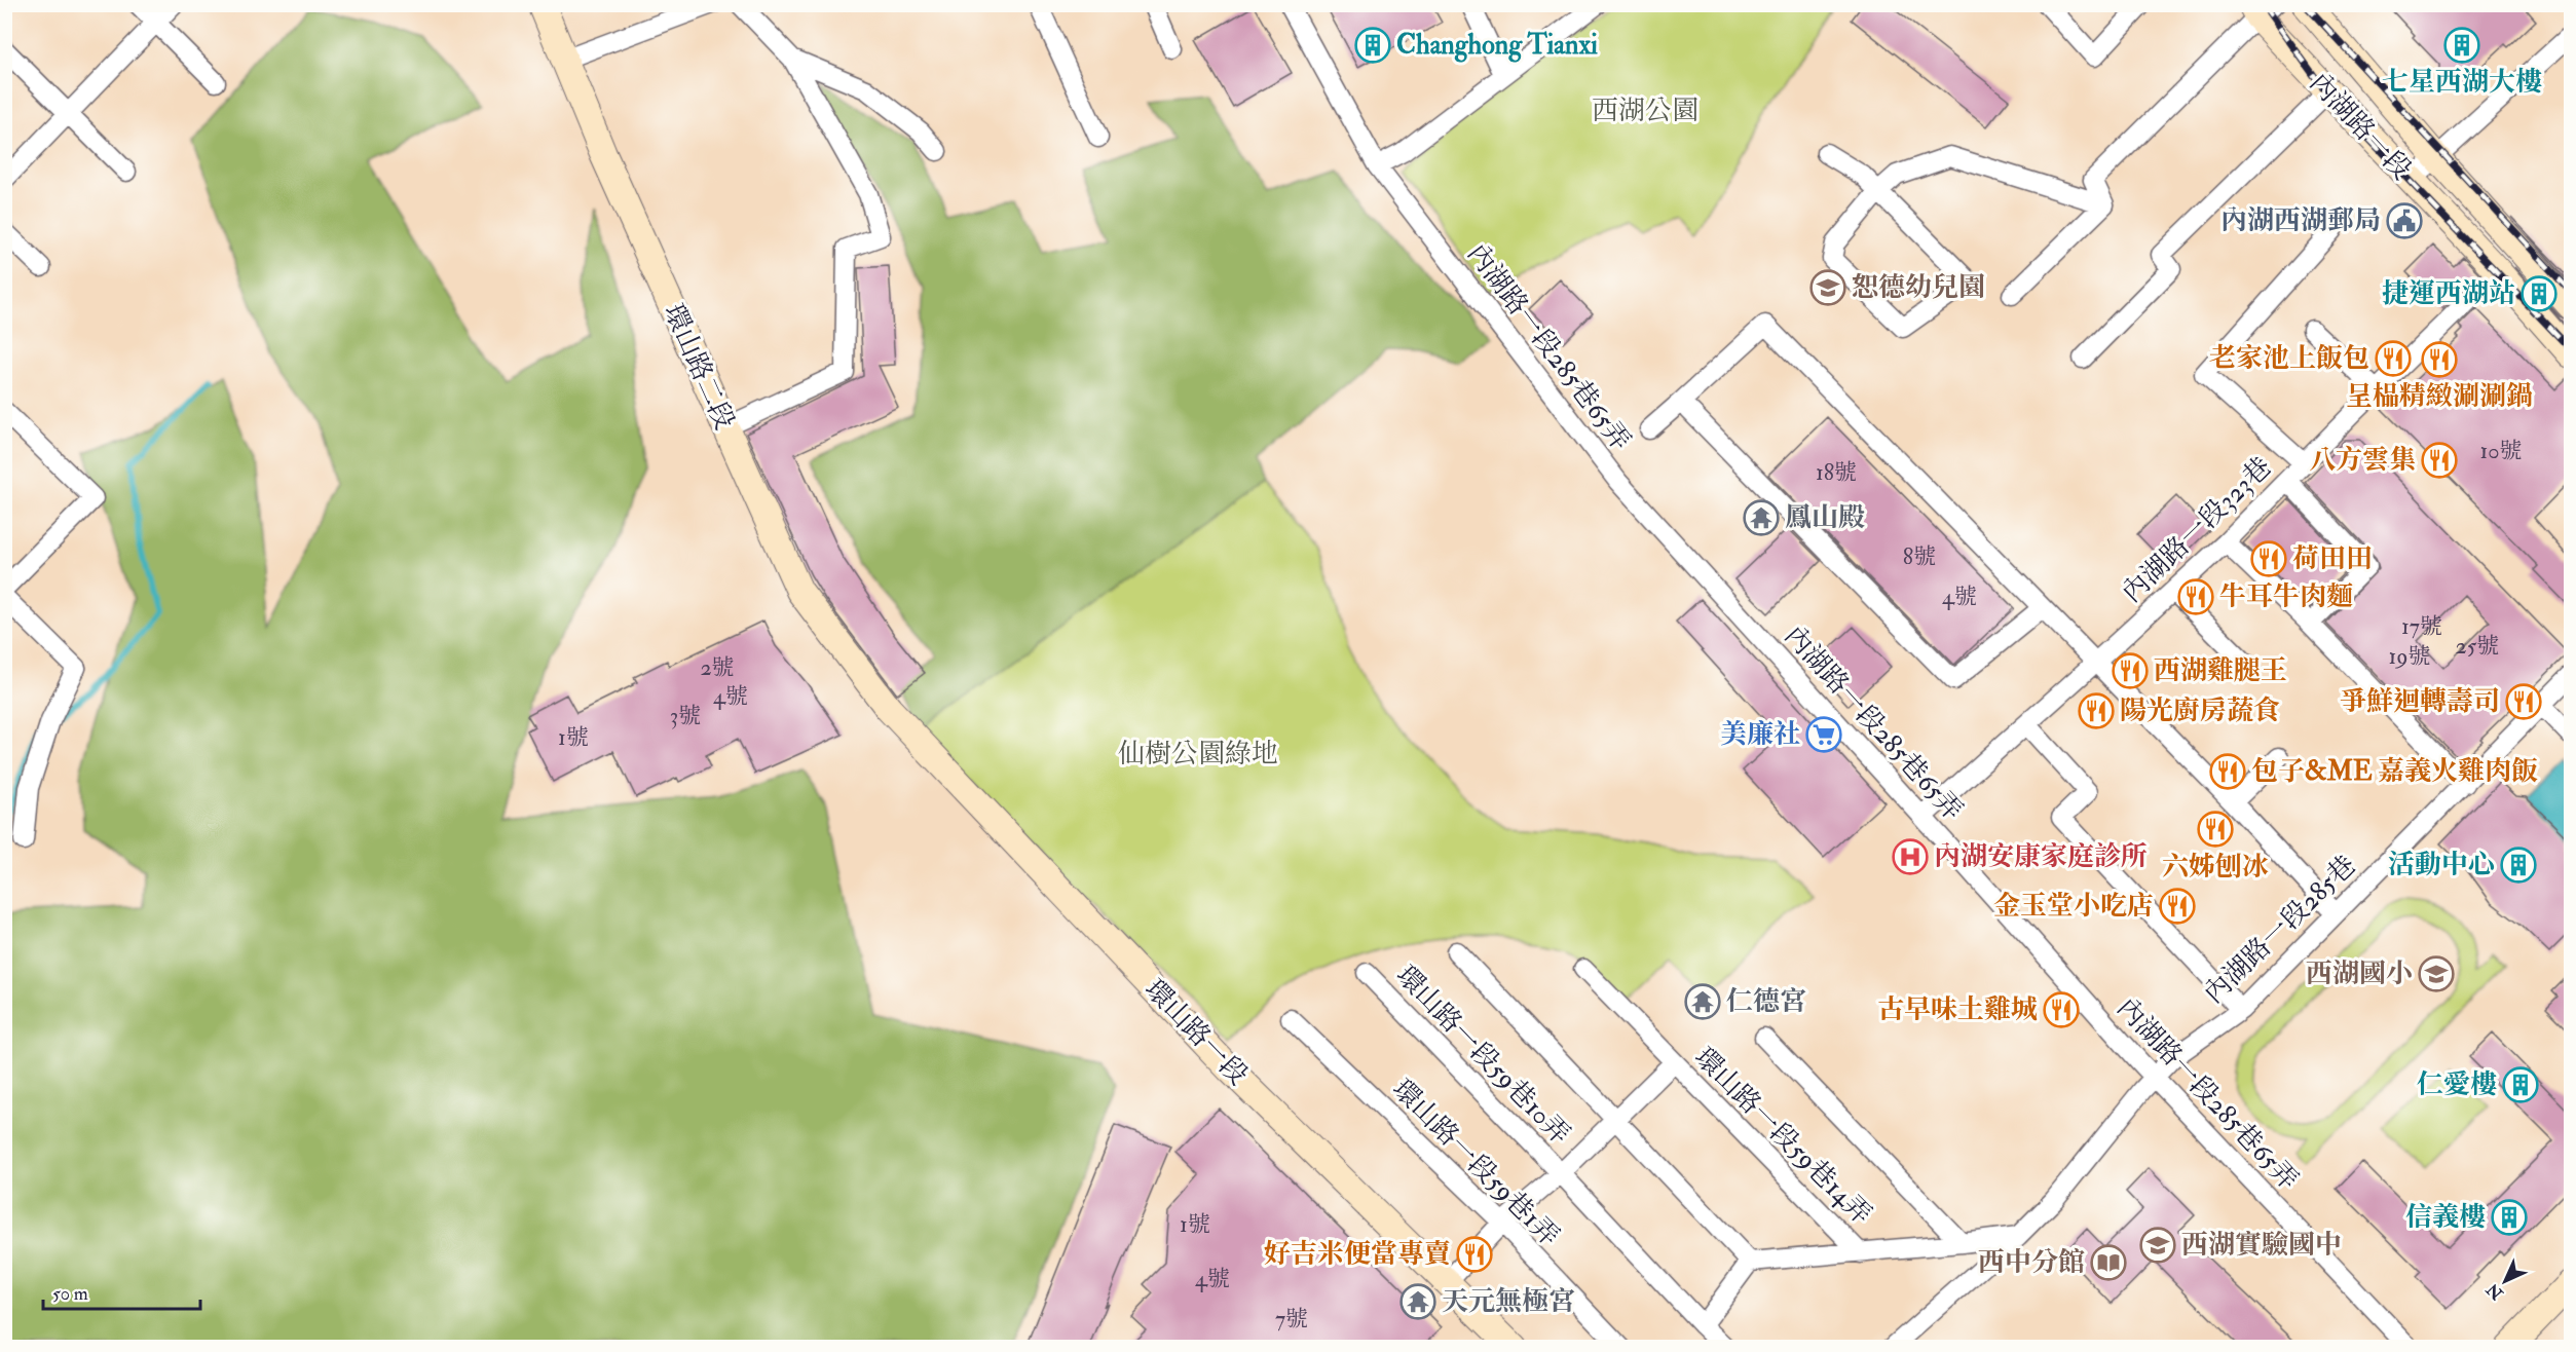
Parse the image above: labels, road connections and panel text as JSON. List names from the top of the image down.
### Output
{
  "streets": {
    "street": [
      "內湖路一段",
      "內湖路一段285巷65弄",
      "環山路二段",
      "內湖路一段323巷",
      "內湖路一段285巷",
      "環山路一段",
      "環山路一段59巷10弄",
      "環山路一段59巷14弄",
      "環山路一段59巷1弄"
    ]
  },
  "crossings": [
    ["內湖路一段", "內湖路一段323巷"],
    ["內湖路一段285巷65弄", "內湖路一段323巷"],
    ["內湖路一段285巷65弄", "內湖路一段285巷"],
    ["環山路二段", "環山路一段"],
    ["內湖路一段285巷", "環山路一段59巷14弄"]
  ],
  "parks": ["西湖公園", "仙樹公園綠地"],
  "places": {
    "building": [
      "Changhong Tianxi",
      "七星西湖大樓",
      "捷運西湖站",
      "活動中心",
      "仁愛樓",
      "信義樓"
    ],
    "public building": ["內湖西湖郵局"],
    "school or university": ["恕德幼兒園", "西湖國小", "西湖實驗國中"],
    "restaurant": [
      "老家池上飯包",
      "呈榀精緻涮涮鍋",
      "八方雲集",
      "荷田田",
      "牛耳牛肉麵",
      "西湖雞腿王",
      "爭鮮迴轉壽司",
      "陽光廚房蔬食",
      "包子&ME 嘉義火雞肉飯",
      "六姊刨冰",
      "金玉堂小吃店",
      "古早味土雞城",
      "好吉米便當專賣"
    ],
    "temple": ["鳳山殿", "仁德宮", "天元無極宮"],
    "supermarket": ["美廉社"],
    "hospital": ["內湖安康家庭診所"],
    "library": ["西中分館"]
  },
  "house_numbers": [
    "10號",
    "18號",
    "8號",
    "4號",
    "17號",
    "25號",
    "19號",
    "2號",
    "4號",
    "3號",
    "1號",
    "1號",
    "4號",
    "7號"
  ],
  "scale_bar": "50 m",
  "north": "bottom left"
}
